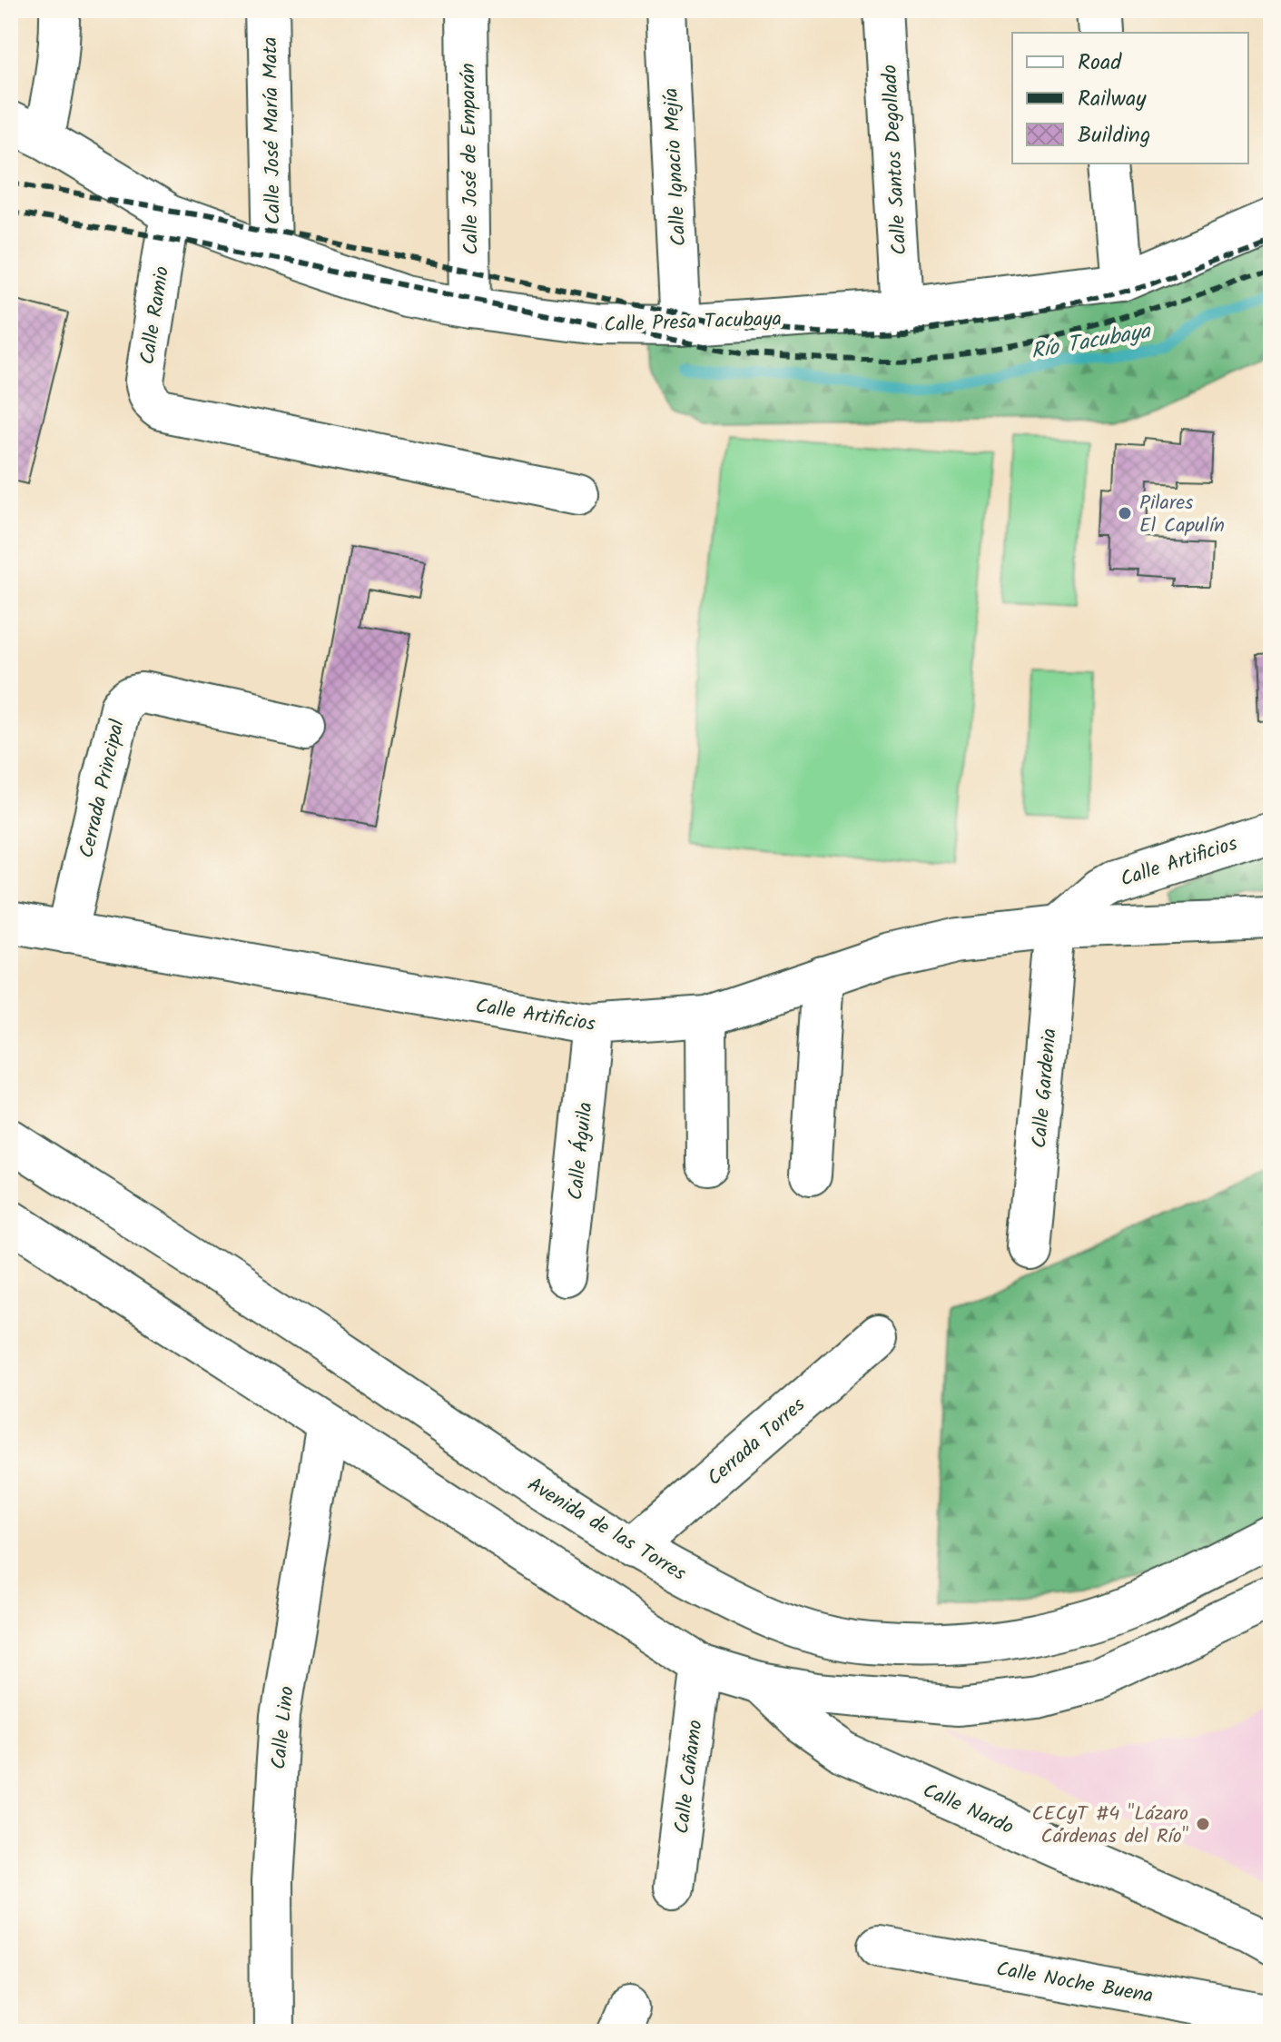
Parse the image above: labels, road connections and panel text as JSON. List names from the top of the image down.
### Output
{
  "streets": {
    "street": [
      "Calle José María Mata",
      "Calle José de Emparán",
      "Calle Santos Degollado",
      "Calle Ignacio Mejía",
      "Calle Ramio",
      "Calle Presa Tacubaya",
      "Cerrada Principal",
      "Calle Artificios",
      "Calle Gardenia",
      "Calle Águila",
      "Cerrada Torres",
      "Avenida de las Torres",
      "Calle Lino",
      "Calle Cañamo",
      "Calle Nardo",
      "Calle Noche Buena"
    ]
  },
  "crossings": [
    ["Calle José María Mata", "Calle Presa Tacubaya"],
    ["Calle José de Emparán", "Calle Presa Tacubaya"],
    ["Calle Santos Degollado", "Calle Presa Tacubaya"],
    ["Calle Ignacio Mejía", "Calle Presa Tacubaya"],
    ["Calle Ramio", "Calle Presa Tacubaya"],
    ["Cerrada Principal", "Calle Artificios"],
    ["Calle Artificios", "Calle Gardenia"],
    ["Calle Artificios", "Calle Águila"],
    ["Cerrada Torres", "Avenida de las Torres"]
  ],
  "water": ["Río Tacubaya"],
  "places": ["Pilares El Capulín", "CECyT #4 \"Lázaro Cárdenas del Río\""],
  "legend": ["Road", "Railway", "Building"]
}
